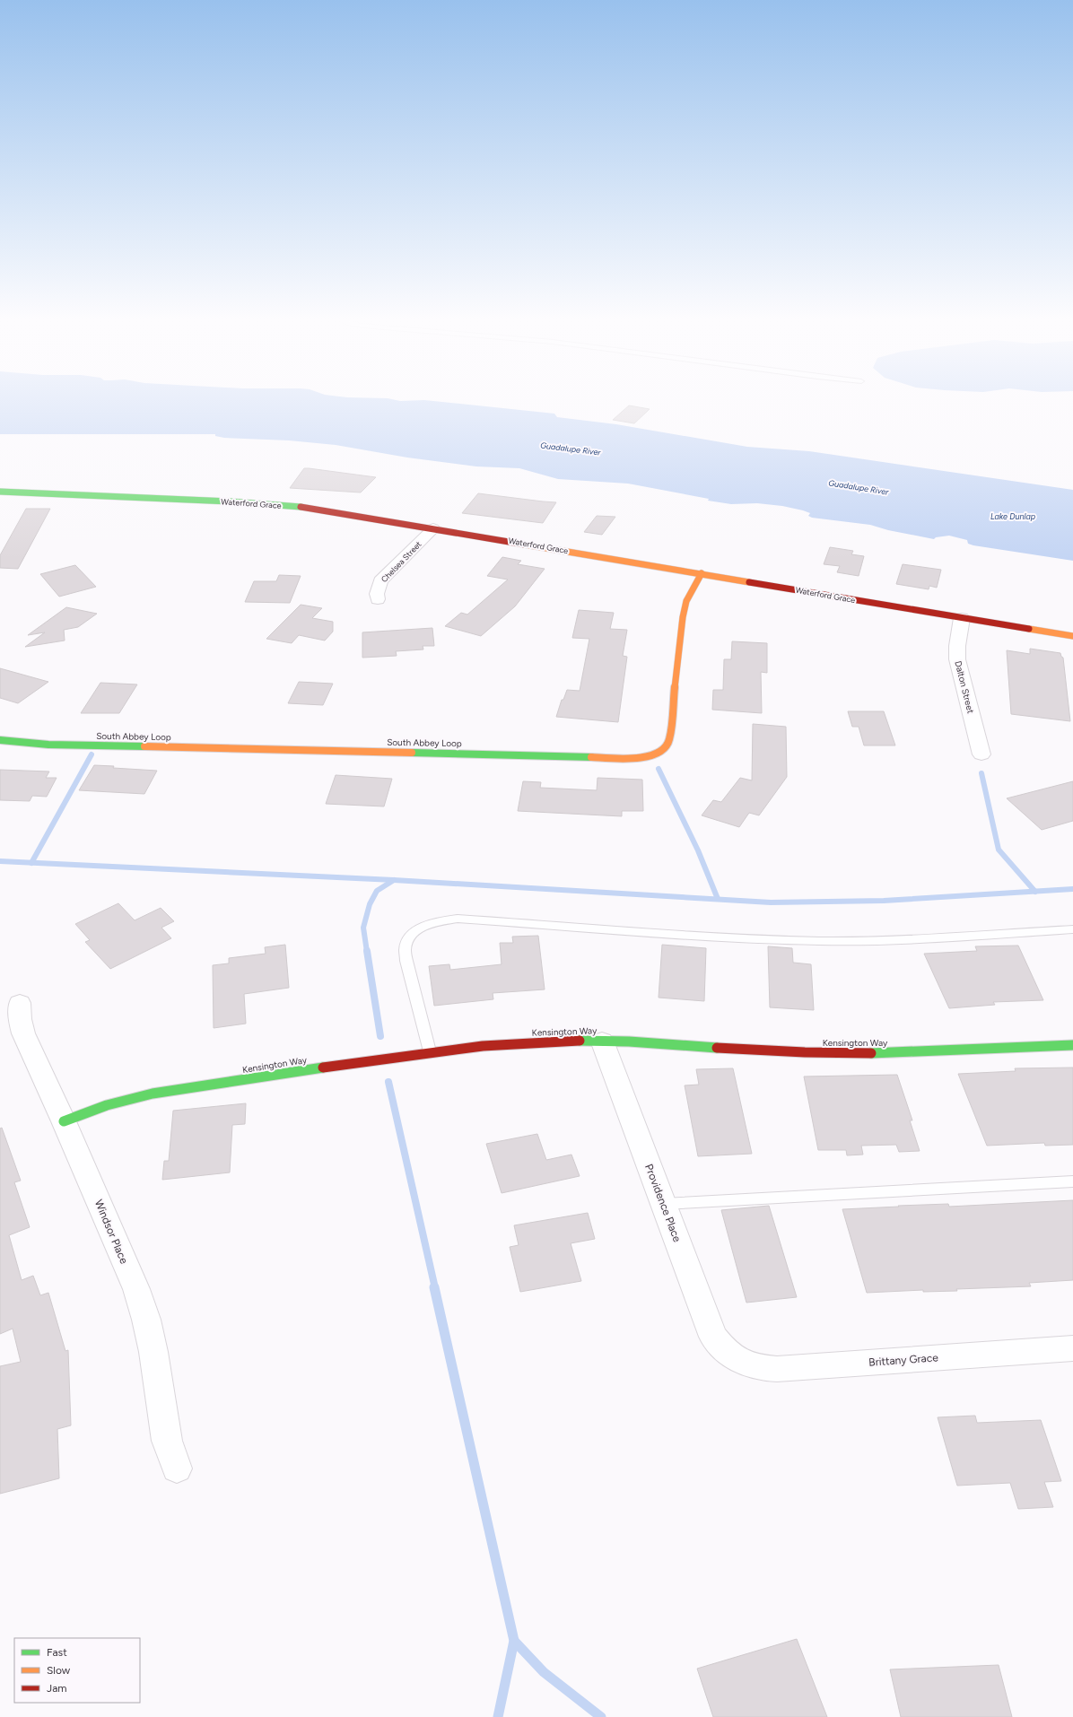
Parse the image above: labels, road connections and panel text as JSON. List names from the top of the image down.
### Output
{
  "streets": {
    "street": [
      "Waterford Grace",
      "Chelsea Street",
      "Dalton Street",
      "South Abbey Loop",
      "Kensington Way",
      "Providence Place",
      "Windsor Place",
      "Brittany Grace"
    ]
  },
  "crossings": [
    ["Waterford Grace", "Chelsea Street"],
    ["Waterford Grace", "Dalton Street"],
    ["Waterford Grace", "South Abbey Loop"],
    ["Kensington Way", "Providence Place"],
    ["Kensington Way", "Windsor Place"],
    ["Providence Place", "Brittany Grace"]
  ],
  "water": ["Guadalupe River", "Lake Dunlap"],
  "legend": ["Fast", "Slow", "Jam"]
}
